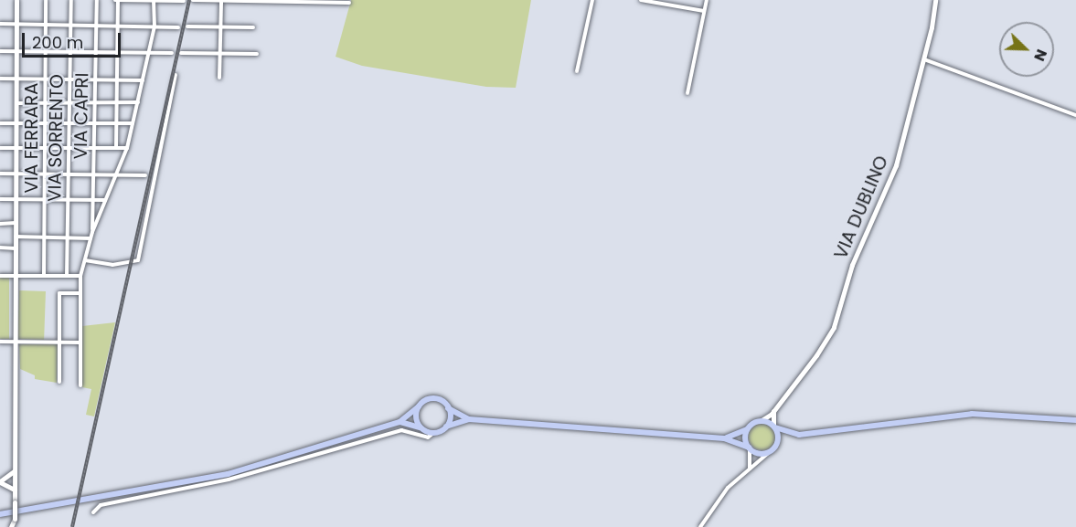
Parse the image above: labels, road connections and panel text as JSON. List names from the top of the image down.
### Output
{
  "streets": {
    "street": [
      "VIA CAPRI",
      "VIA FERRARA",
      "VIA SORRENTO",
      "VIA DUBLINO"
    ]
  },
  "scale_bar": "200 m",
  "north": "bottom right"
}
